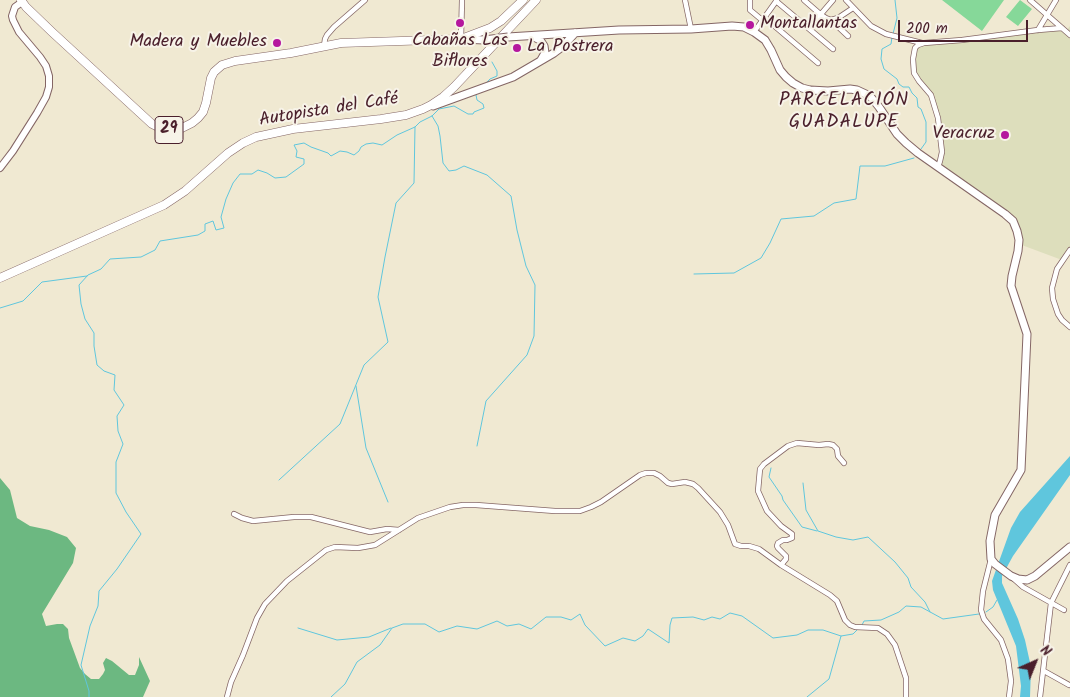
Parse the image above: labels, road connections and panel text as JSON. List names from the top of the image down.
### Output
{
  "streets": {
    "highway": ["Autopista del Café", "29"]
  },
  "districts": ["PARCELACIÓN GUADALUPE"],
  "places": [
    "Cabañas Las Biflores",
    "Montallantas",
    "Madera y Muebles",
    "La Postrera",
    "Veracruz"
  ],
  "scale_bar": "200 m",
  "north": "top right"
}
